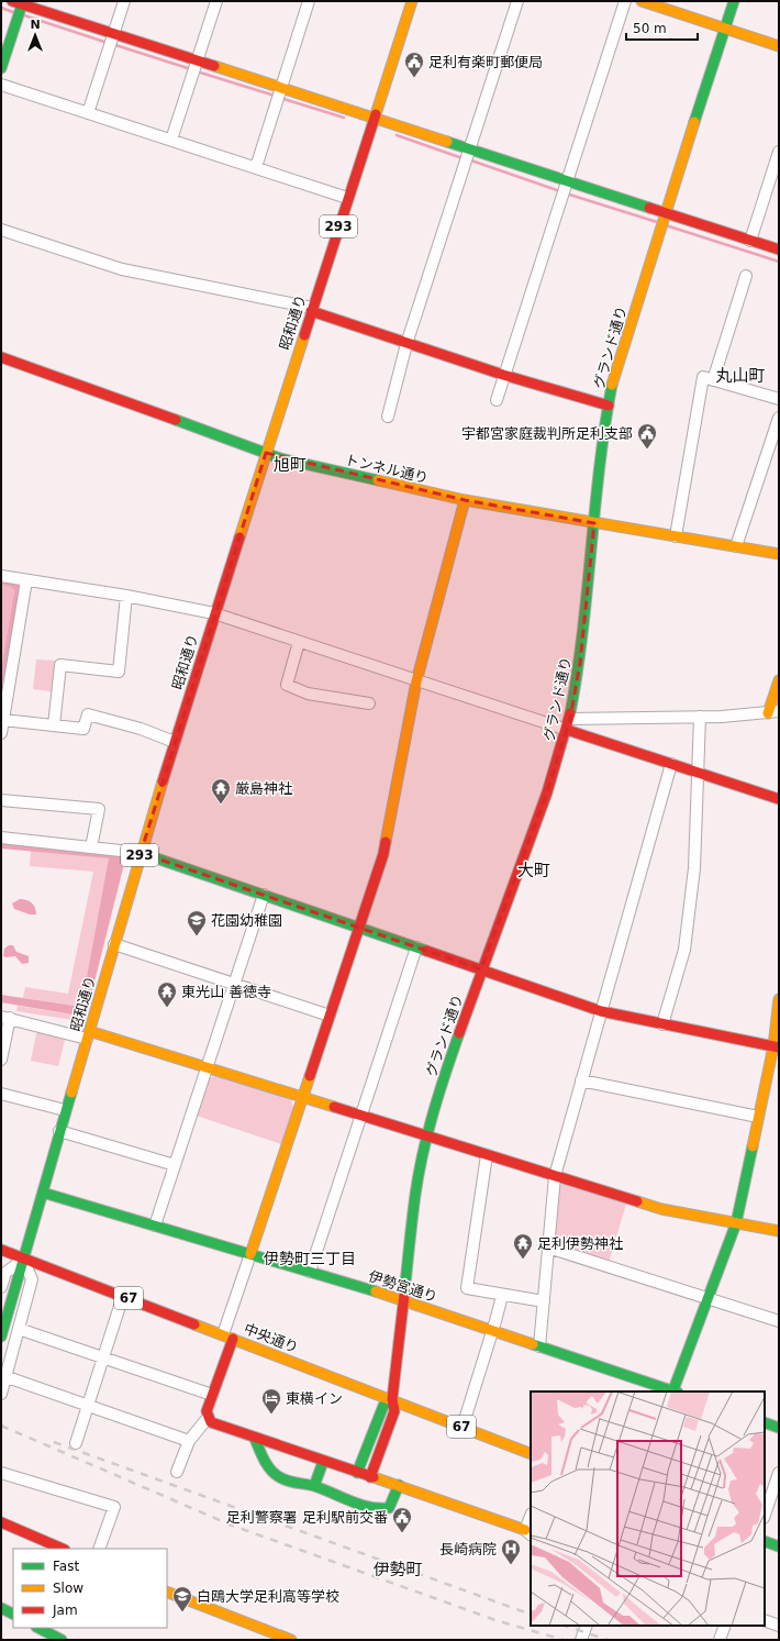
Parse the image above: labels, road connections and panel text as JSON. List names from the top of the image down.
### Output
{
  "streets": {
    "main road": [
      "293",
      "昭和通り",
      "グランド通り",
      "トンネル通り",
      "伊勢宮通り",
      "67",
      "中央通り"
    ]
  },
  "crossings": [
    ["昭和通り", "トンネル通り"],
    ["昭和通り", "伊勢宮通り"],
    ["昭和通り", "中央通り"],
    ["グランド通り", "トンネル通り"],
    ["グランド通り", "伊勢宮通り"],
    ["グランド通り", "中央通り"]
  ],
  "districts": [
    "丸山町",
    "旭町",
    "大町",
    "伊勢町三丁目",
    "伊勢町"
  ],
  "places": {
    "public building": ["足利有楽町郵便局", "宇都宮家庭裁判所足利支部", "足利警察署 足利駅前交番"],
    "temple": ["厳島神社", "東光山 善徳寺", "足利伊勢神社"],
    "school or university": ["花園幼稚園", "白鴎大学足利高等学校"],
    "hotel": ["東横イン"],
    "hospital": ["長崎病院"]
  },
  "legend": ["Fast", "Slow", "Jam"],
  "scale_bar": "50 m",
  "north": "top"
}
